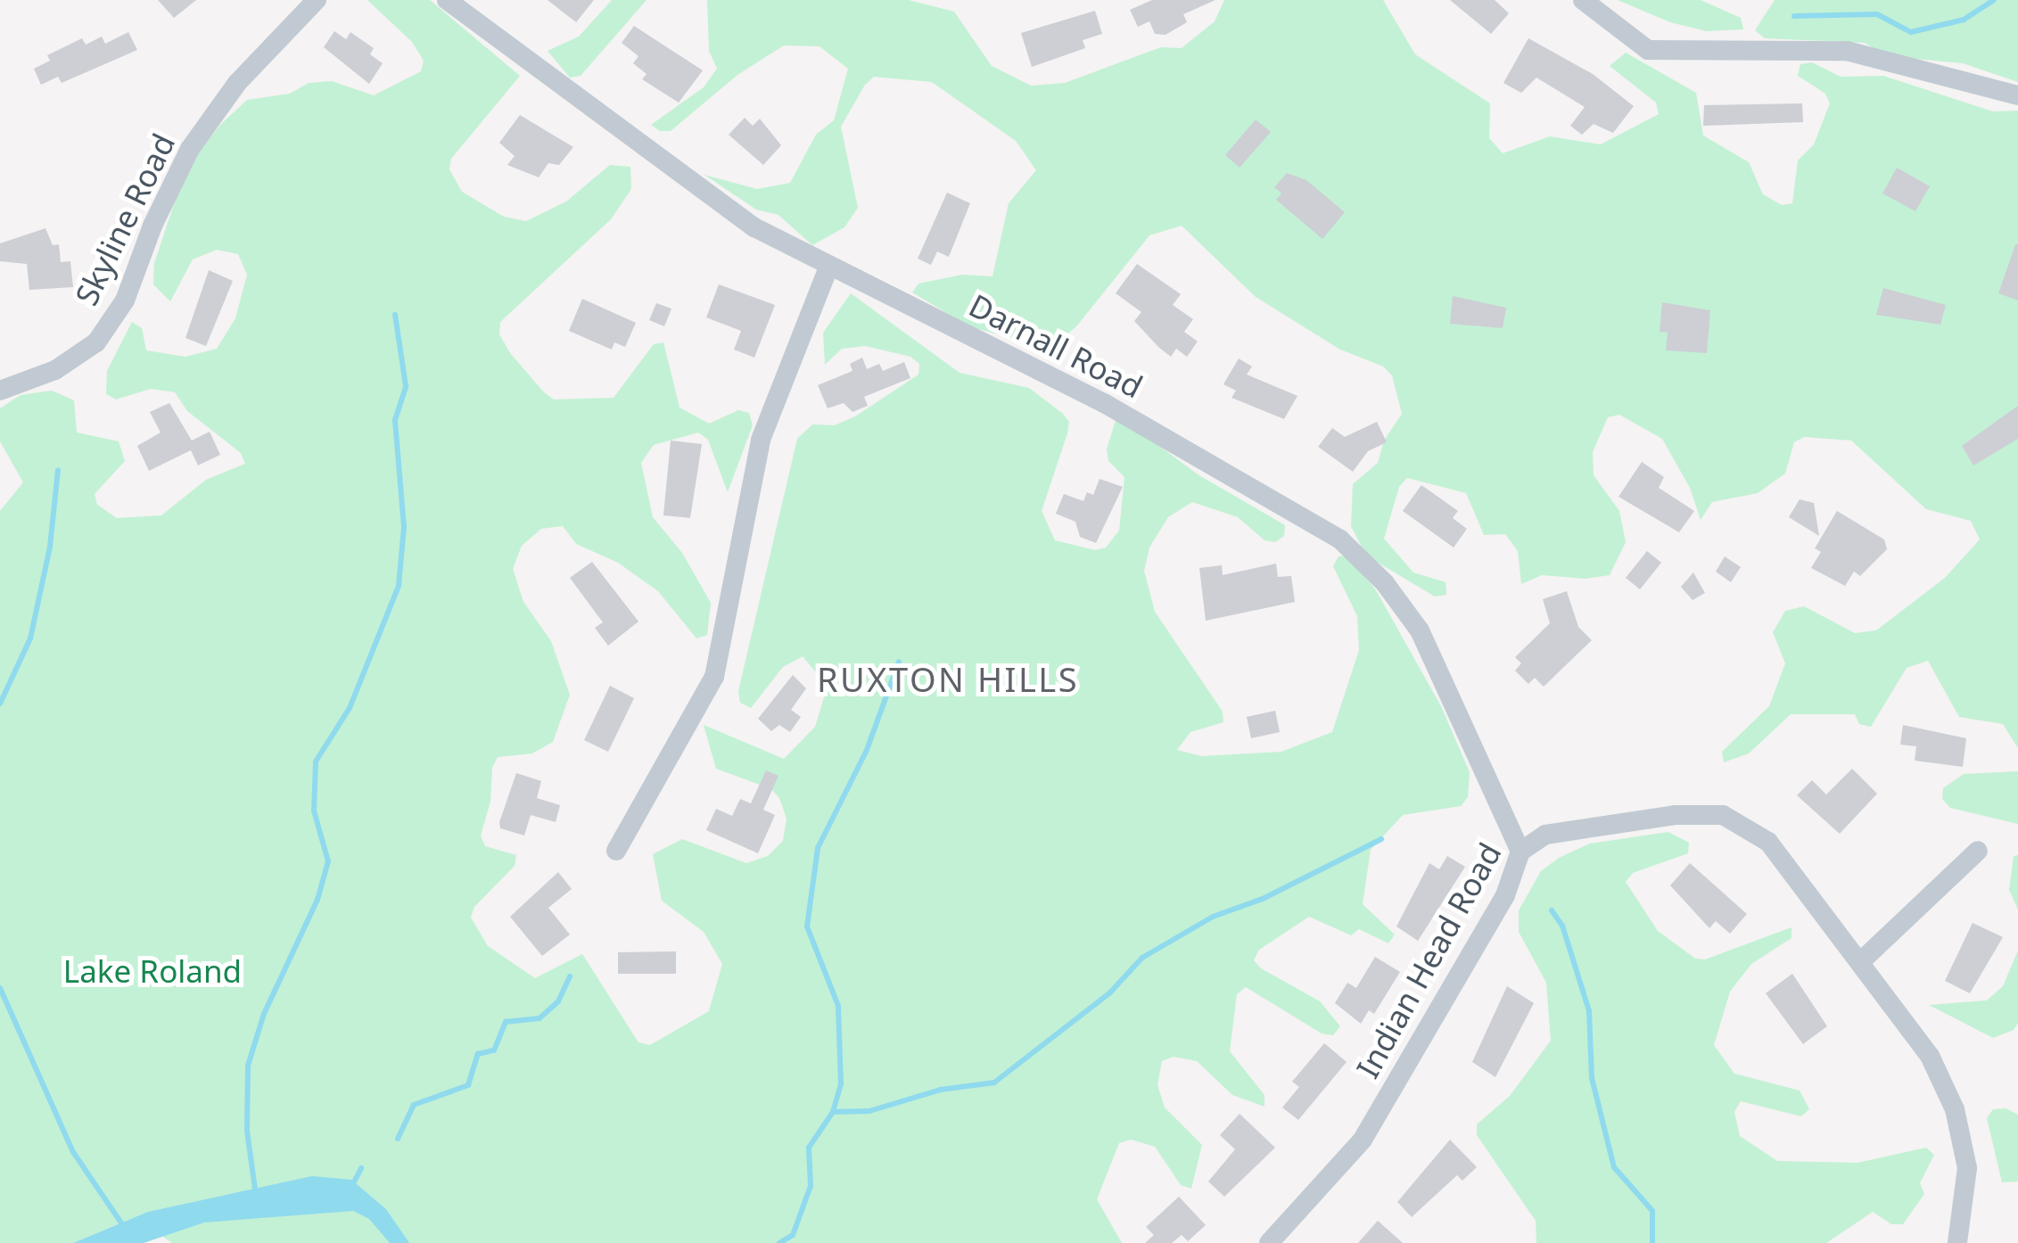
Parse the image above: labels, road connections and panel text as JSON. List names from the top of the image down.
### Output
{
  "streets": {
    "street": ["Skyline Road", "Darnall Road", "Indian Head Road"]
  },
  "crossings": [
    ["Darnall Road", "Indian Head Road"]
  ],
  "districts": ["RUXTON HILLS"],
  "parks": ["Lake Roland"]
}
